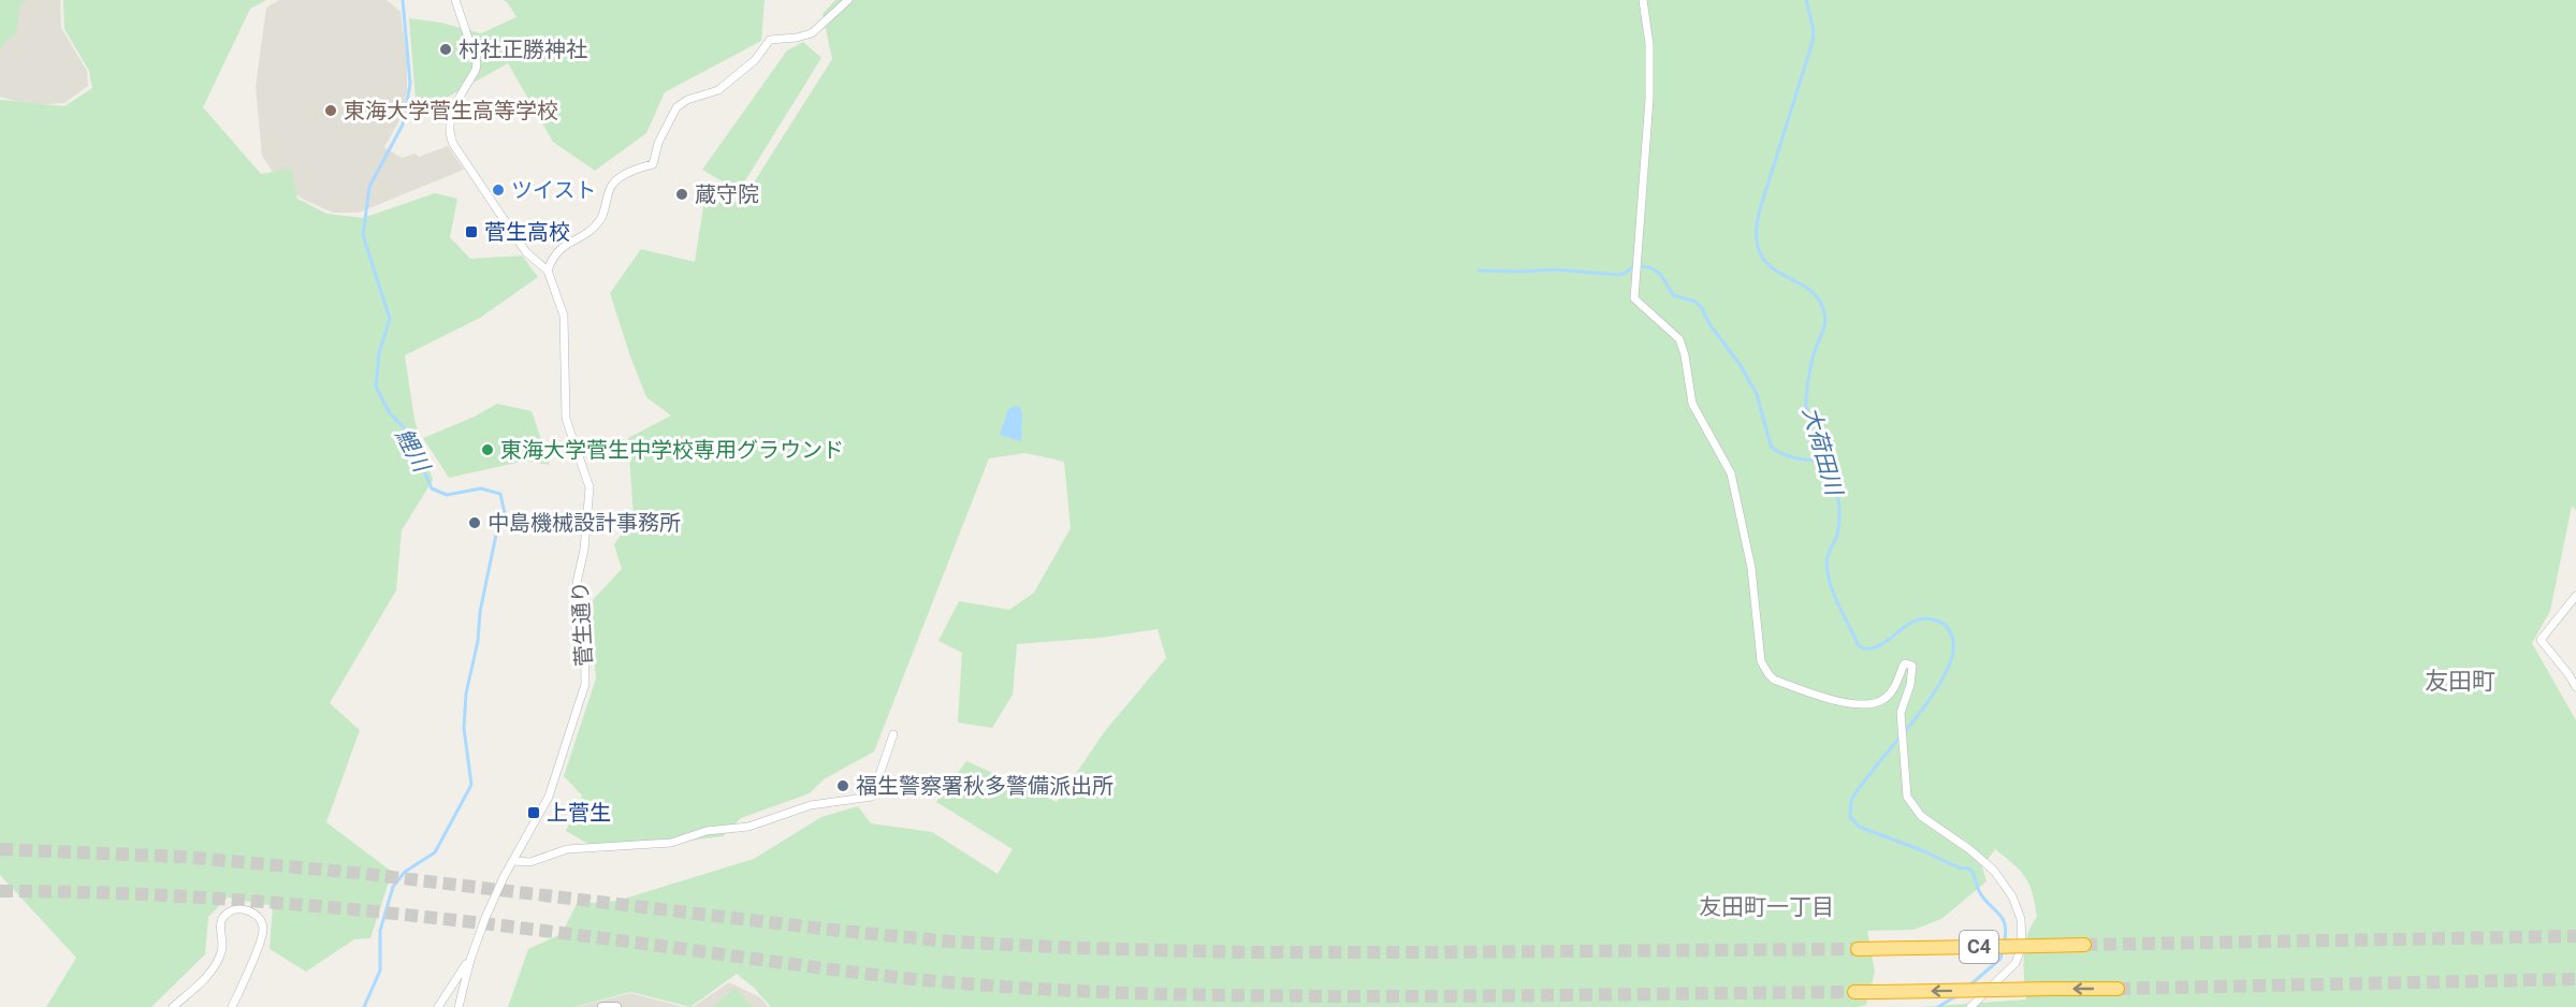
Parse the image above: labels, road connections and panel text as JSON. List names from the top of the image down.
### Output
{
  "streets": {
    "highway": ["C4"],
    "street": ["菅生通り"]
  },
  "districts": ["友田町", "友田町一丁目"],
  "water": ["鯉川", "大荷田川"],
  "places": {
    "other": [
      "村社正勝神社",
      "東海大学菅生高等学校",
      "ツイスト",
      "蔵守院",
      "東海大学菅生中学校専用グラウンド",
      "中島機械設計事務所",
      "福生警察署秋多警備派出所"
    ],
    "transit": ["菅生高校", "上菅生"]
  }
}
